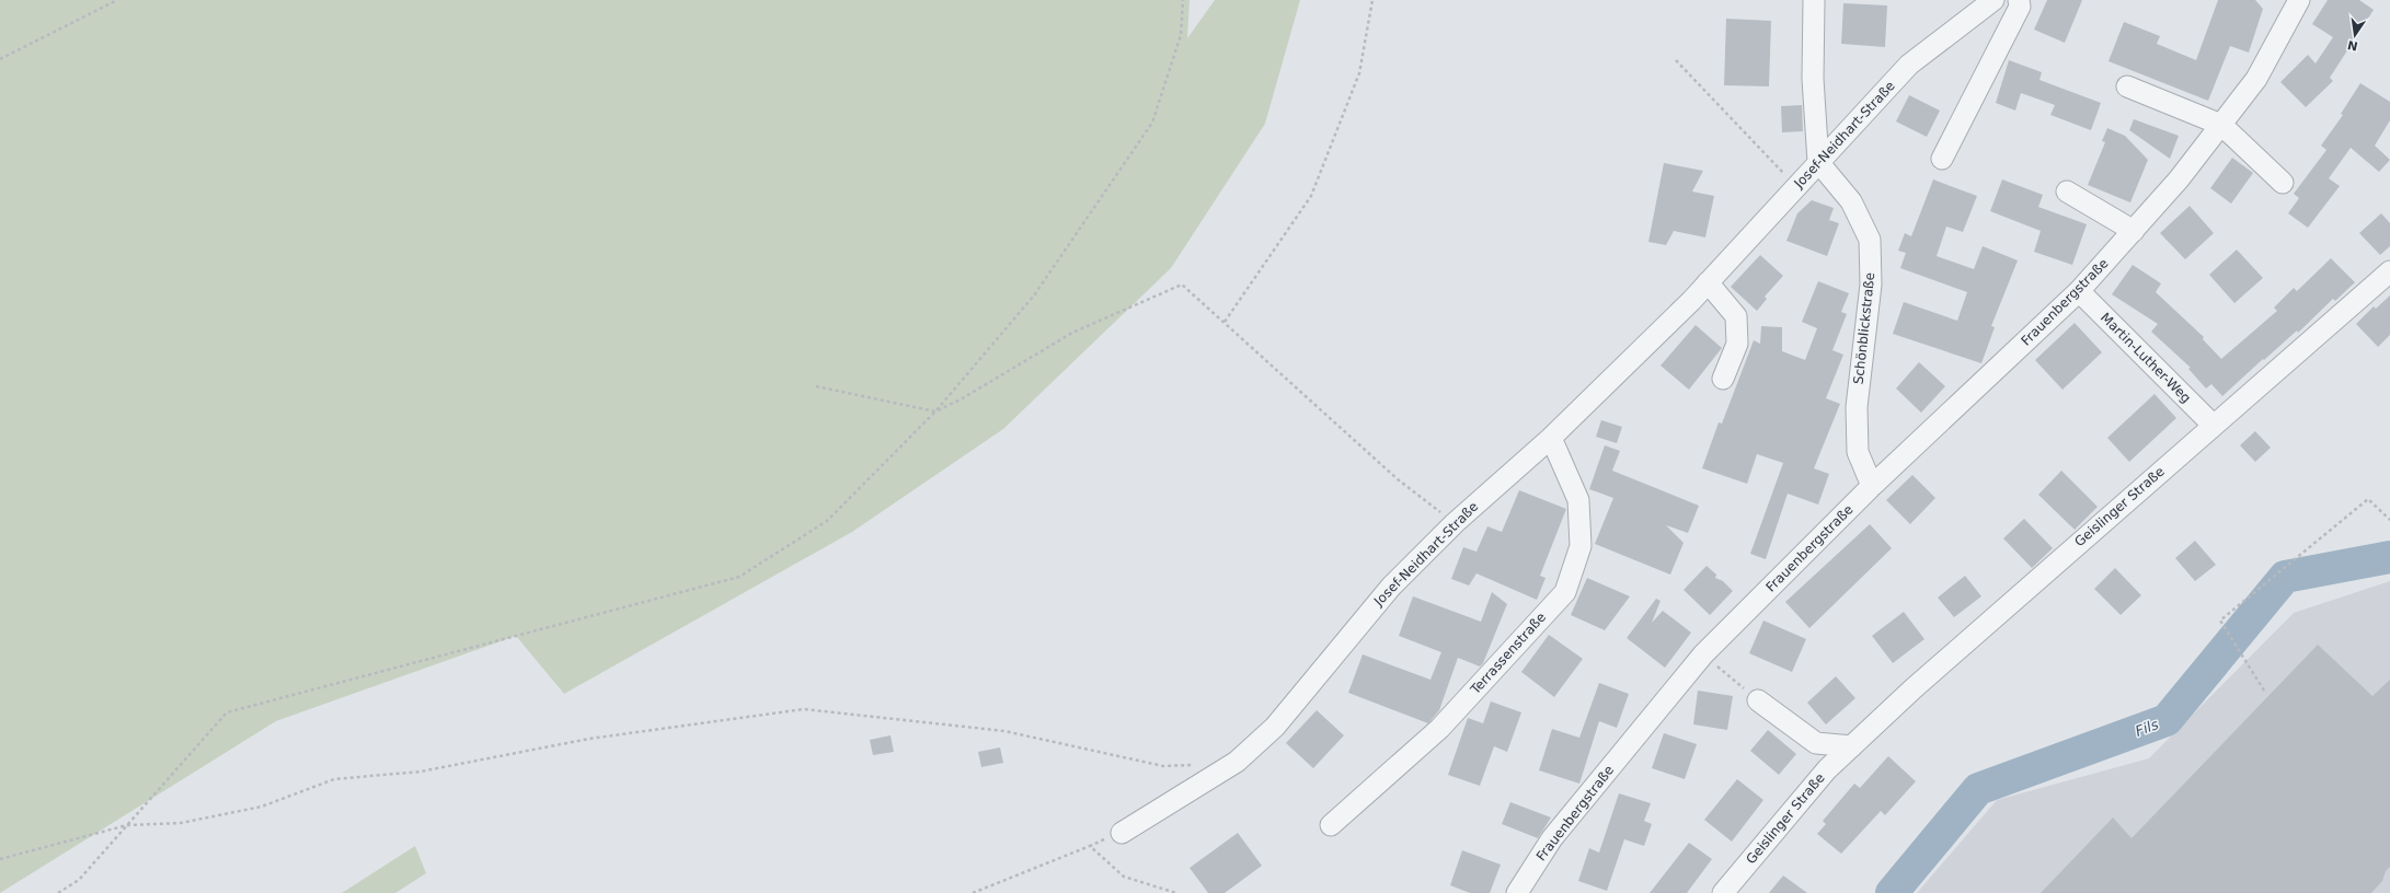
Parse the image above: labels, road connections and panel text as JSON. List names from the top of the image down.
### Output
{
  "streets": {
    "street": [
      "Josef-Neidhart-Straße",
      "Frauenbergstraße",
      "Schönblickstraße",
      "Martin-Luther-Weg",
      "Geislinger Straße",
      "Terrassenstraße"
    ]
  },
  "crossings": [
    ["Josef-Neidhart-Straße", "Schönblickstraße"],
    ["Josef-Neidhart-Straße", "Terrassenstraße"],
    ["Frauenbergstraße", "Schönblickstraße"],
    ["Frauenbergstraße", "Martin-Luther-Weg"],
    ["Martin-Luther-Weg", "Geislinger Straße"]
  ],
  "water": ["Fils"],
  "north": "bottom"
}
